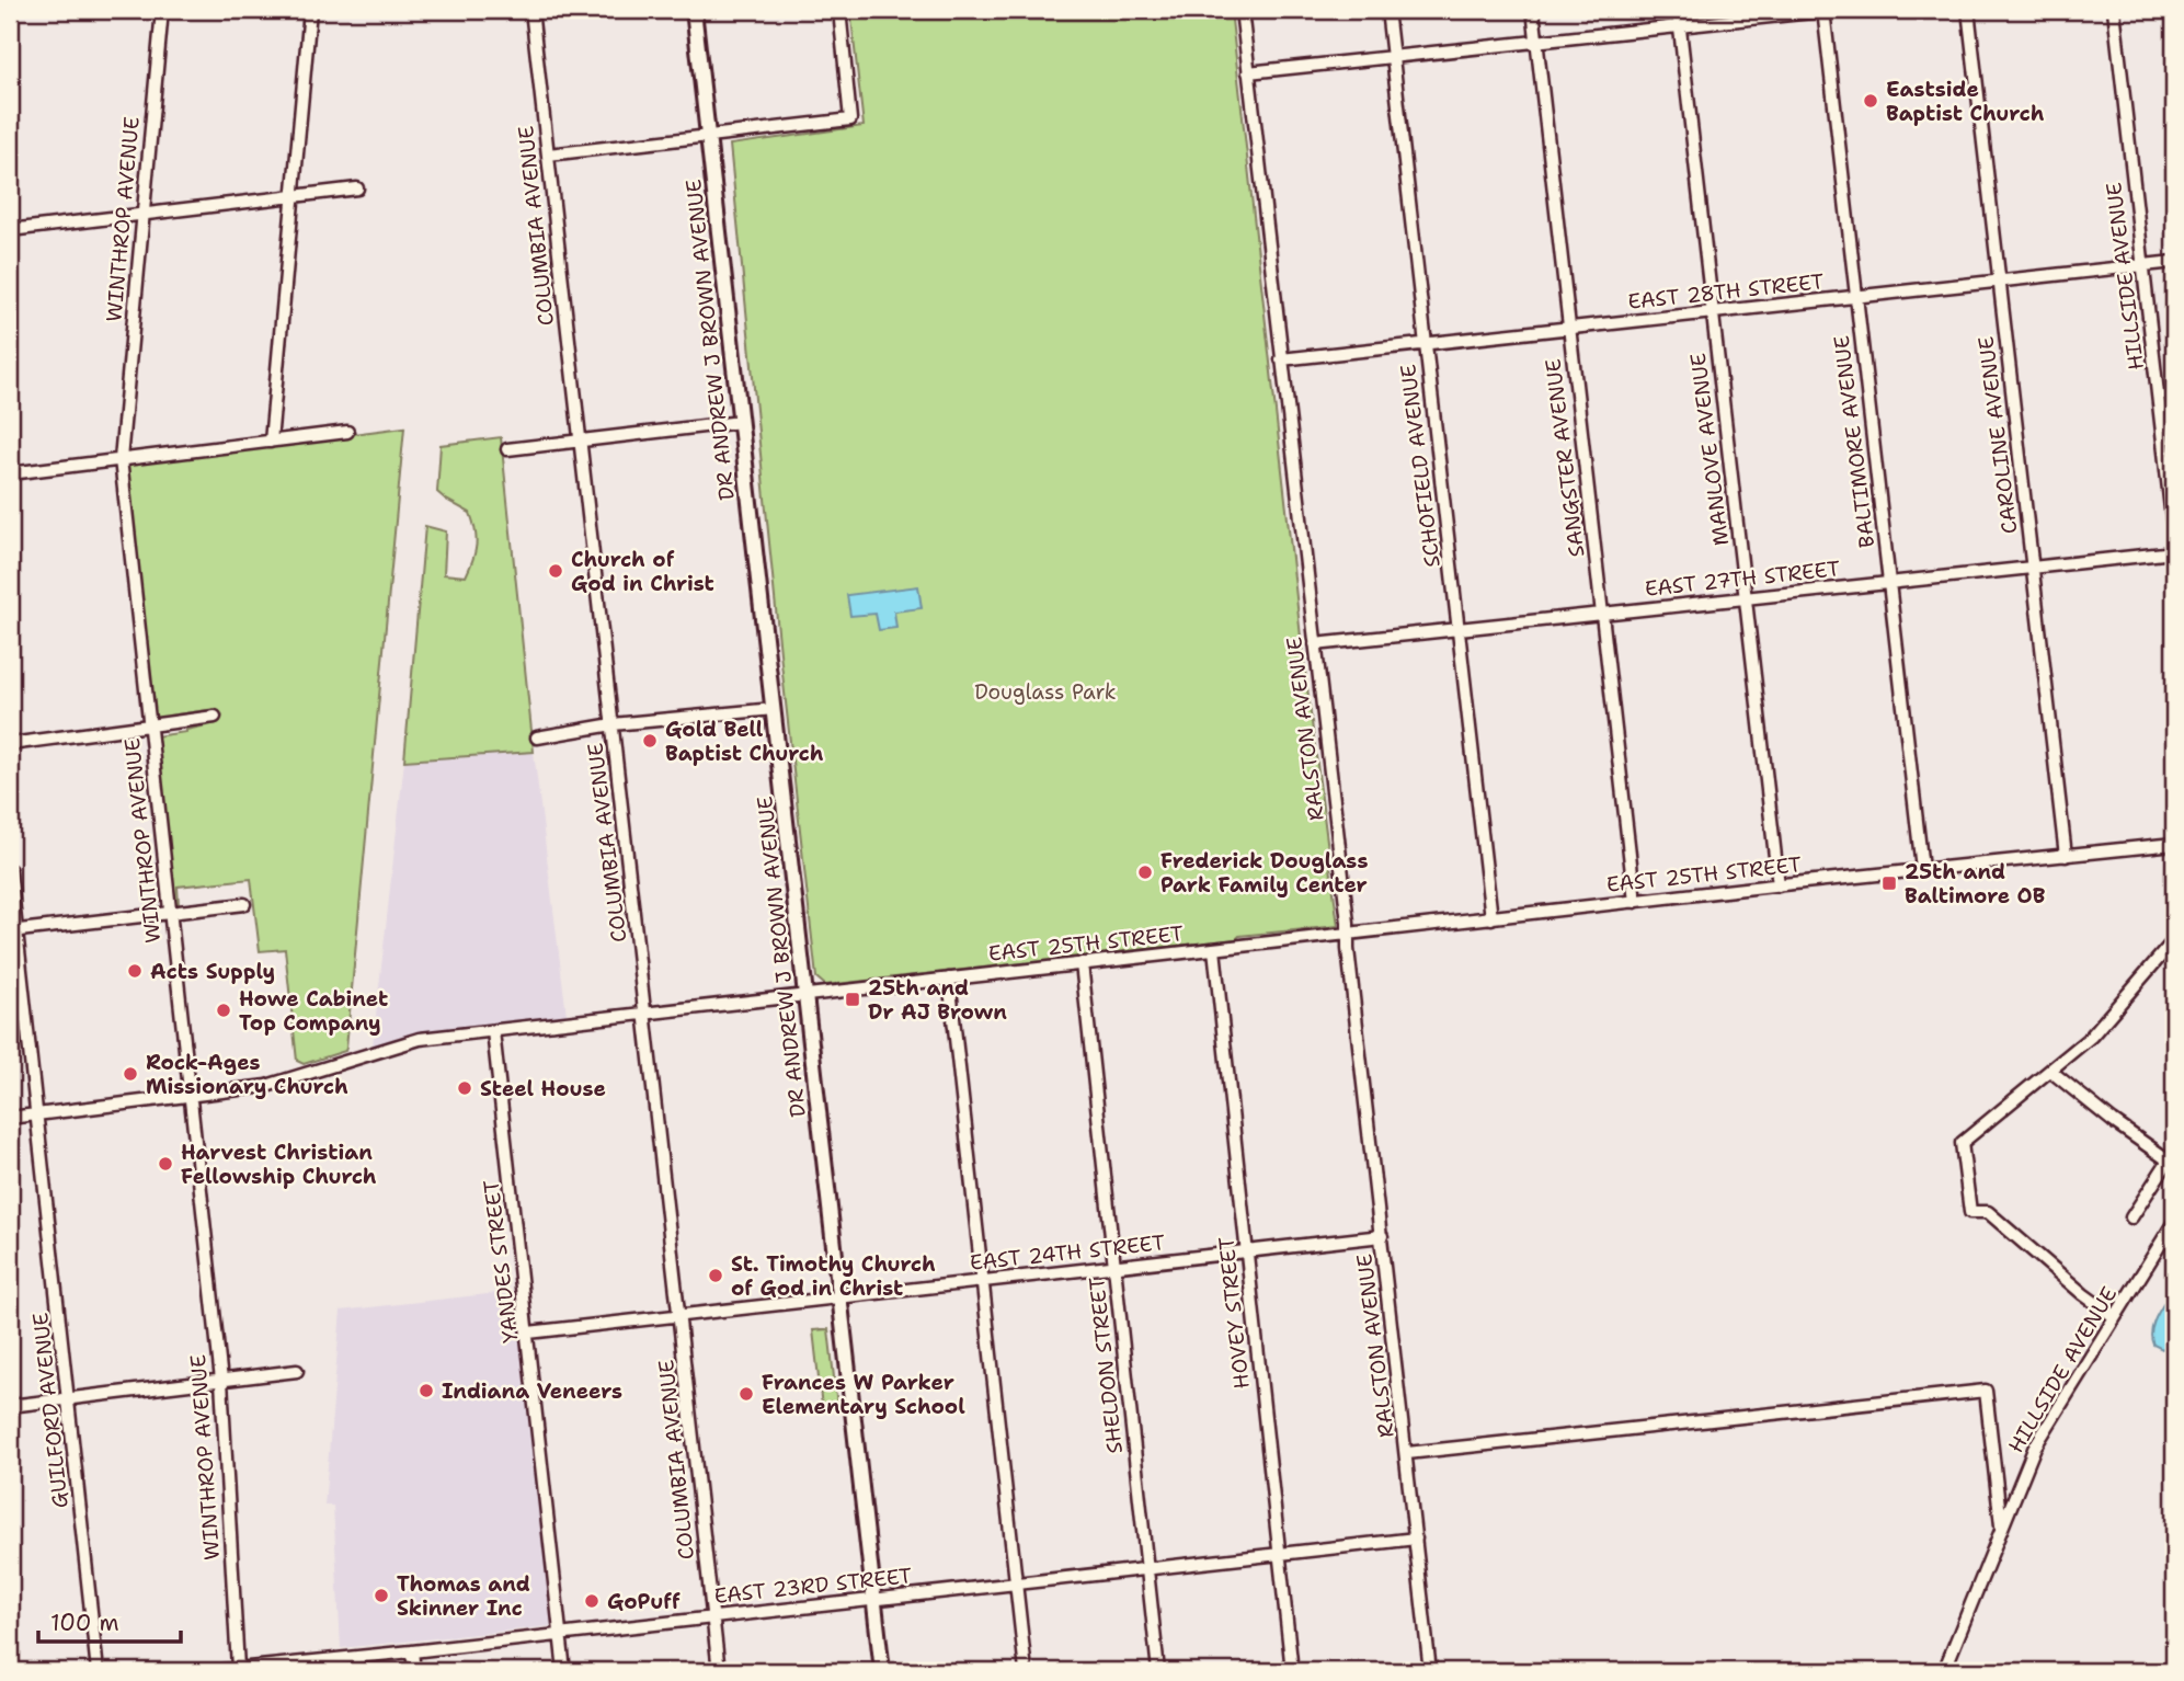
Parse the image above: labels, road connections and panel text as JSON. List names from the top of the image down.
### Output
{
  "streets": {
    "main road": ["DR ANDREW J BROWN AVENUE"],
    "street": [
      "WINTHROP AVENUE",
      "COLUMBIA AVENUE",
      "HILLSIDE AVENUE",
      "EAST 28TH STREET",
      "CAROLINE AVENUE",
      "BALTIMORE AVENUE",
      "MANLOVE AVENUE",
      "SANGSTER AVENUE",
      "SCHOFIELD AVENUE",
      "EAST 27TH STREET",
      "RALSTON AVENUE",
      "EAST 25TH STREET",
      "EAST 24TH STREET",
      "YANDES STREET",
      "HOVEY STREET",
      "SHELDON STREET",
      "GUILFORD AVENUE",
      "EAST 23RD STREET"
    ]
  },
  "crossings": [
    ["WINTHROP AVENUE", "EAST 25TH STREET"],
    ["WINTHROP AVENUE", "EAST 23RD STREET"],
    ["COLUMBIA AVENUE", "EAST 25TH STREET"],
    ["COLUMBIA AVENUE", "EAST 24TH STREET"],
    ["COLUMBIA AVENUE", "EAST 23RD STREET"],
    ["HILLSIDE AVENUE", "EAST 28TH STREET"],
    ["EAST 28TH STREET", "CAROLINE AVENUE"],
    ["EAST 28TH STREET", "BALTIMORE AVENUE"],
    ["EAST 28TH STREET", "MANLOVE AVENUE"],
    ["EAST 28TH STREET", "SANGSTER AVENUE"],
    ["EAST 28TH STREET", "SCHOFIELD AVENUE"],
    ["EAST 28TH STREET", "RALSTON AVENUE"],
    ["DR ANDREW J BROWN AVENUE", "EAST 25TH STREET"],
    ["DR ANDREW J BROWN AVENUE", "EAST 24TH STREET"],
    ["DR ANDREW J BROWN AVENUE", "EAST 23RD STREET"],
    ["CAROLINE AVENUE", "EAST 27TH STREET"],
    ["CAROLINE AVENUE", "EAST 25TH STREET"],
    ["BALTIMORE AVENUE", "EAST 27TH STREET"],
    ["BALTIMORE AVENUE", "EAST 25TH STREET"],
    ["MANLOVE AVENUE", "EAST 27TH STREET"],
    ["MANLOVE AVENUE", "EAST 25TH STREET"],
    ["SANGSTER AVENUE", "EAST 27TH STREET"],
    ["SANGSTER AVENUE", "EAST 25TH STREET"],
    ["SCHOFIELD AVENUE", "EAST 27TH STREET"],
    ["SCHOFIELD AVENUE", "EAST 25TH STREET"],
    ["EAST 27TH STREET", "RALSTON AVENUE"],
    ["RALSTON AVENUE", "EAST 25TH STREET"],
    ["RALSTON AVENUE", "EAST 24TH STREET"],
    ["RALSTON AVENUE", "EAST 23RD STREET"],
    ["EAST 25TH STREET", "YANDES STREET"],
    ["EAST 25TH STREET", "HOVEY STREET"],
    ["EAST 25TH STREET", "SHELDON STREET"],
    ["EAST 25TH STREET", "GUILFORD AVENUE"],
    ["EAST 24TH STREET", "YANDES STREET"],
    ["EAST 24TH STREET", "HOVEY STREET"],
    ["EAST 24TH STREET", "SHELDON STREET"],
    ["YANDES STREET", "EAST 23RD STREET"],
    ["HOVEY STREET", "EAST 23RD STREET"],
    ["SHELDON STREET", "EAST 23RD STREET"]
  ],
  "parks": ["Douglass Park"],
  "places": {
    "other": [
      "Eastside Baptist Church",
      "Church of God in Christ",
      "Gold Bell Baptist Church",
      "Frederick Douglass Park Family Center",
      "Acts Supply",
      "Howe Cabinet Top Company",
      "Rock-Ages Missionary Church",
      "Steel House",
      "Harvest Christian Fellowship Church",
      "St. Timothy Church of God in Christ",
      "Indiana Veneers",
      "Frances W Parker Elementary School",
      "Thomas and Skinner Inc",
      "GoPuff"
    ],
    "transit": ["25th and Baltimore OB", "25th and Dr AJ Brown"]
  },
  "scale_bar": "100 m"
}
